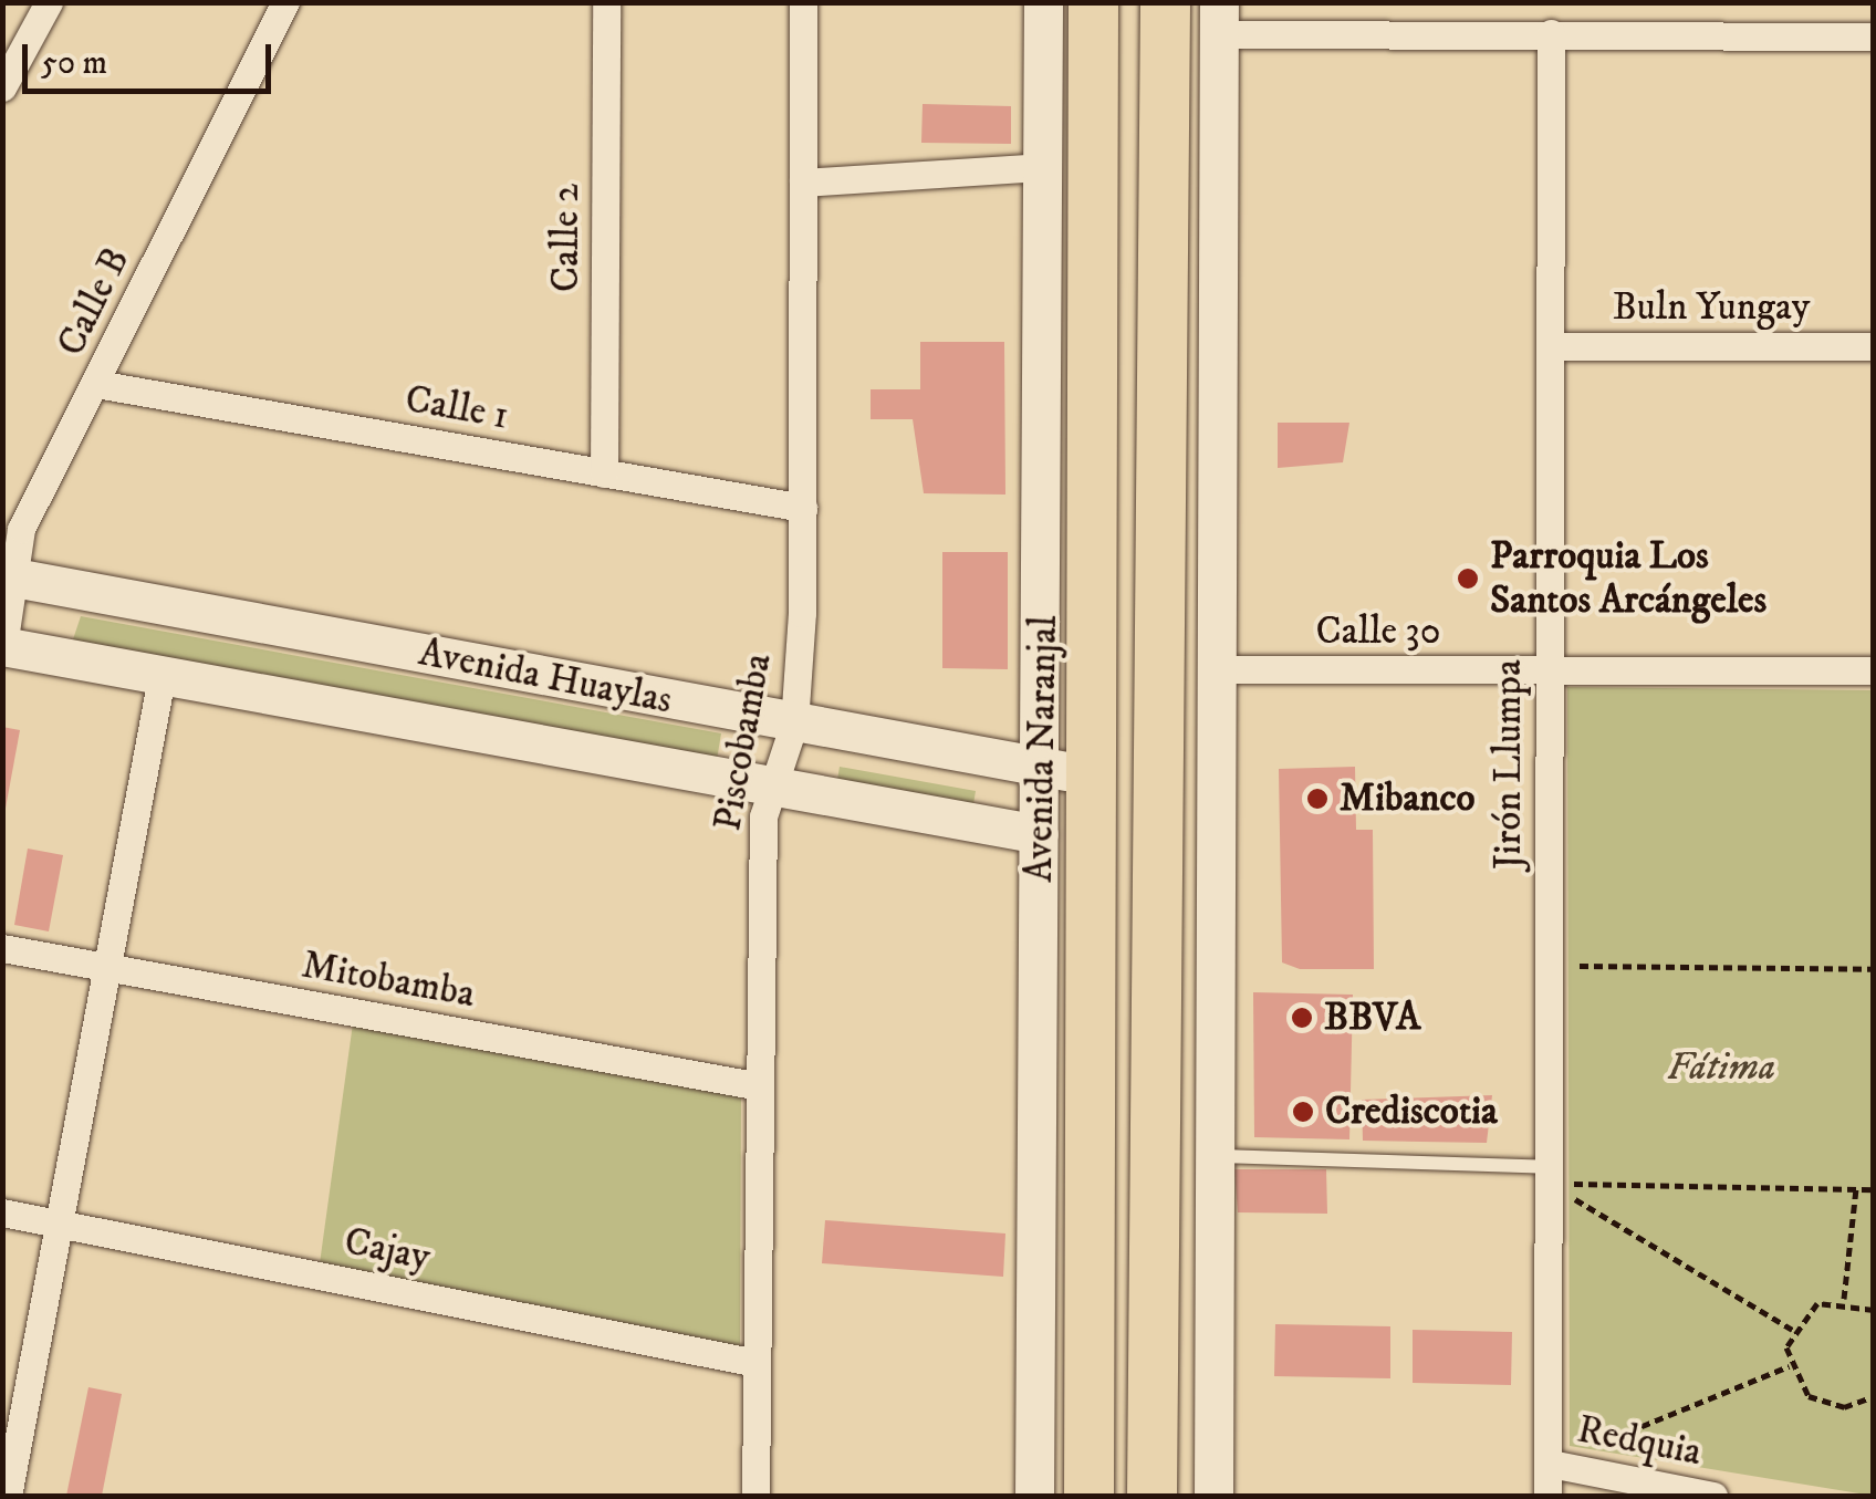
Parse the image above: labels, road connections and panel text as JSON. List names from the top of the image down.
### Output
{
  "streets": {
    "highway": ["Avenida Naranjal"],
    "main road": ["Avenida Huaylas"],
    "street": [
      "Calle 2",
      "Calle B",
      "Buln Yungay",
      "Calle 1",
      "Calle 30",
      "Piscobamba",
      "Jirón Llumpa",
      "Mitobamba",
      "Cajay",
      "Redquia"
    ]
  },
  "crossings": [
    ["Calle 2", "Calle 1"],
    ["Calle B", "Calle 1"],
    ["Calle B", "Avenida Huaylas"],
    ["Buln Yungay", "Jirón Llumpa"],
    ["Calle 1", "Piscobamba"],
    ["Calle 30", "Jirón Llumpa"],
    ["Avenida Huaylas", "Piscobamba"],
    ["Avenida Huaylas", "Avenida Naranjal"],
    ["Piscobamba", "Mitobamba"],
    ["Piscobamba", "Cajay"],
    ["Jirón Llumpa", "Redquia"]
  ],
  "parks": ["Fátima"],
  "places": [
    "Parroquia Los Santos Arcángeles",
    "Mibanco",
    "BBVA",
    "Crediscotia"
  ],
  "scale_bar": "50 m"
}
